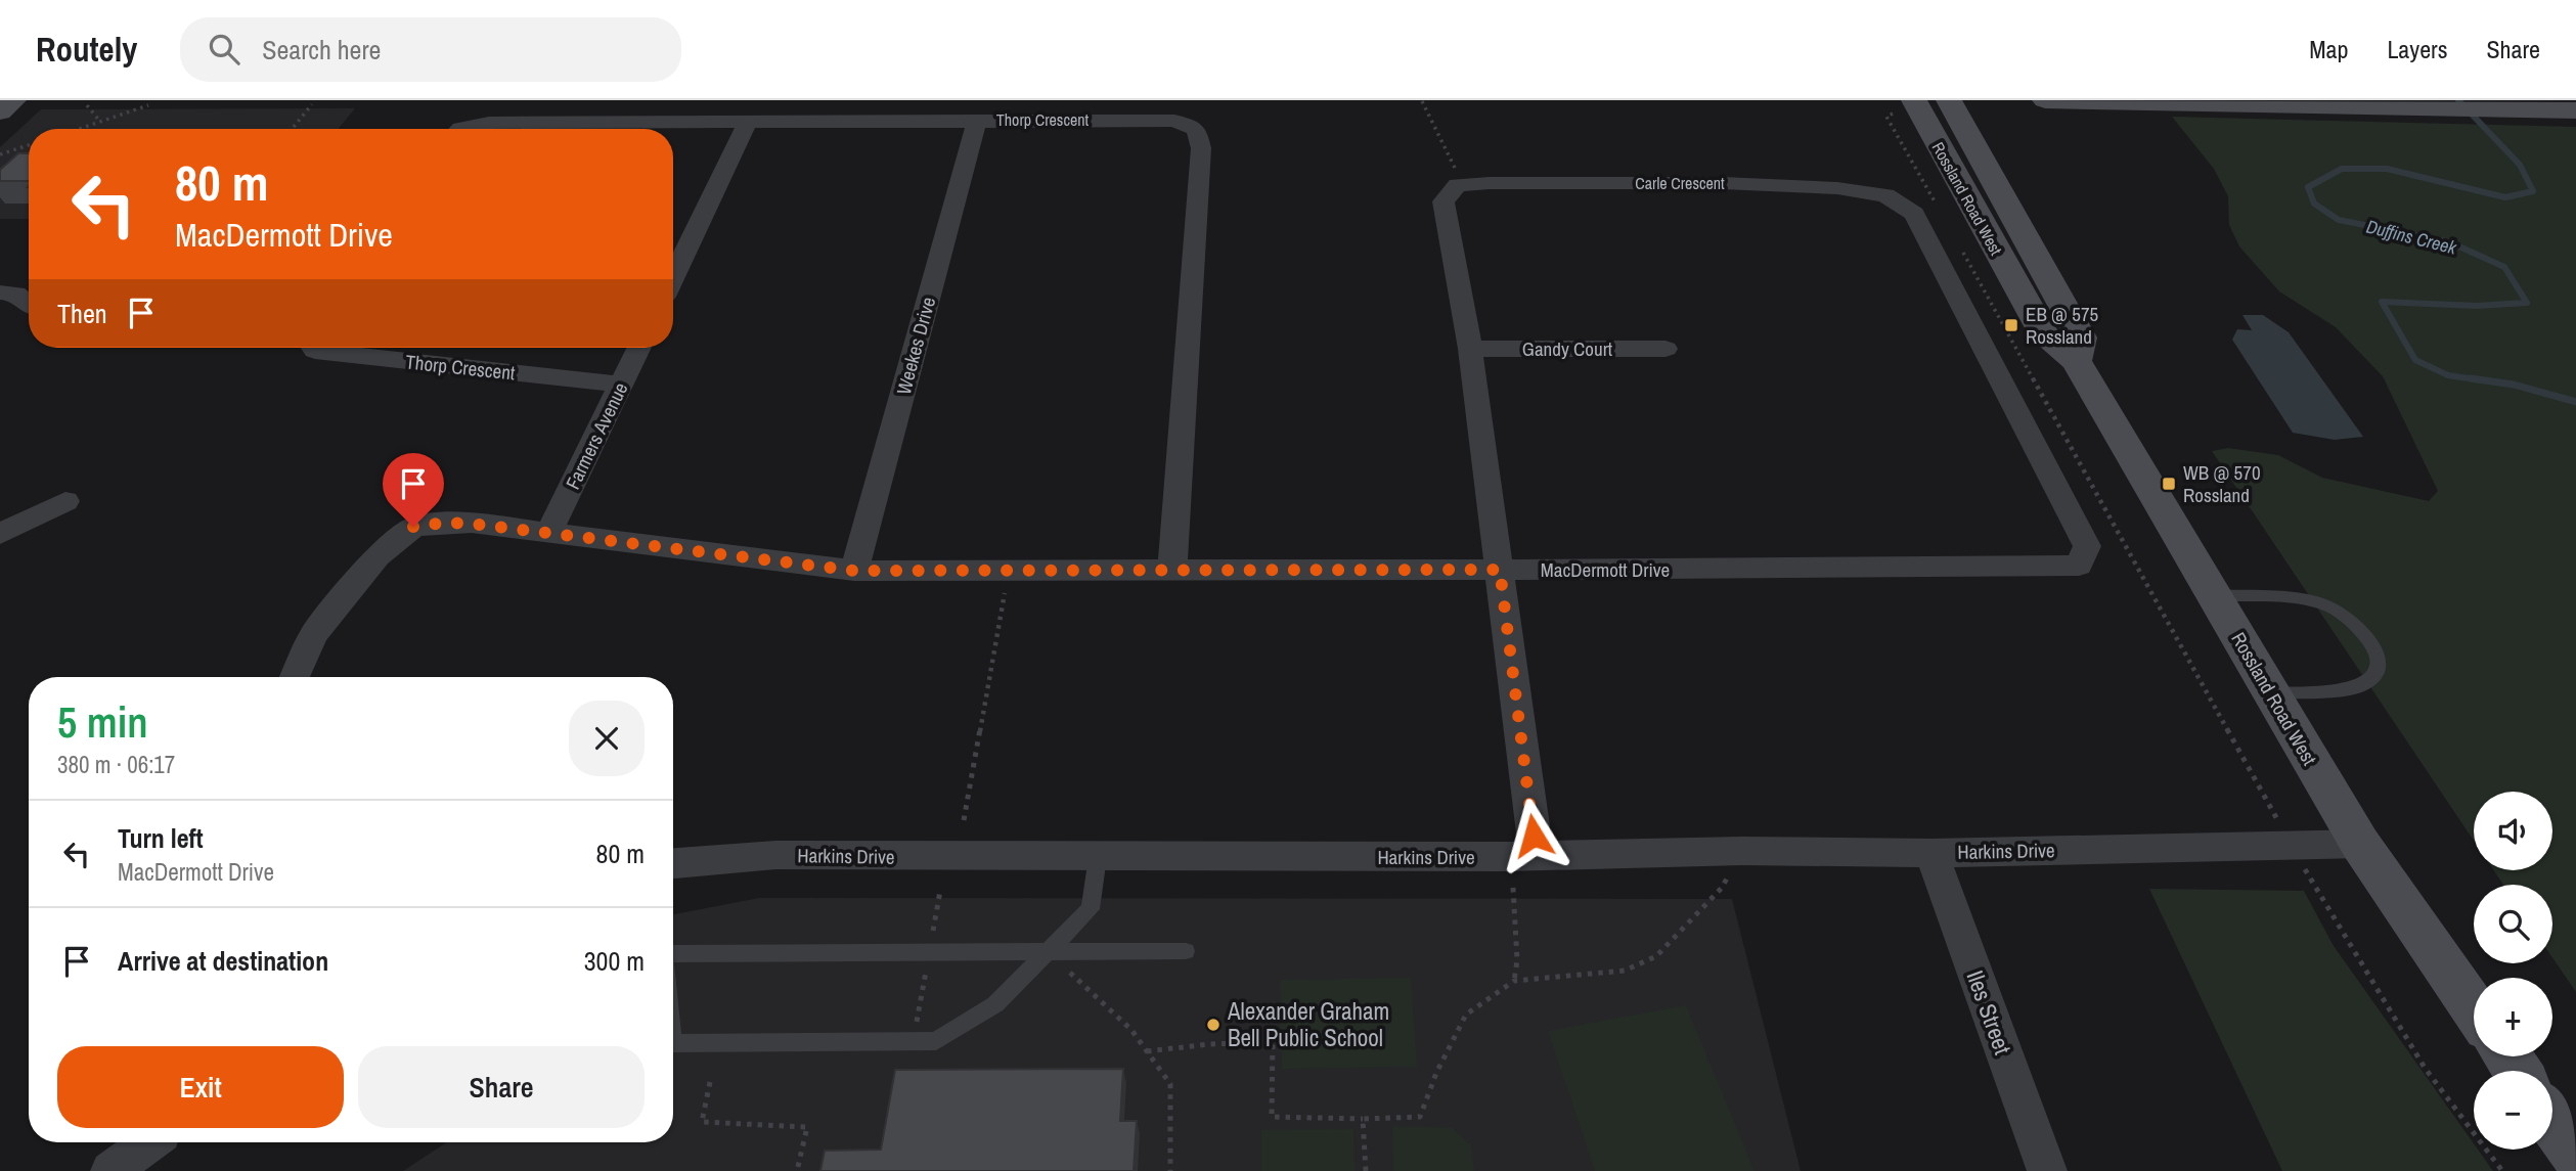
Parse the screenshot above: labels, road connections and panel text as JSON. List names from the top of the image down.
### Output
{
  "streets": {
    "main road": ["Rossland Road West"],
    "street": [
      "Thorp Crescent",
      "Carle Crescent",
      "Weekes Drive",
      "Gandy Court",
      "Farmers Avenue",
      "MacDermott Drive",
      "Harkins Drive",
      "Iles Street"
    ]
  },
  "crossings": [
    ["Thorp Crescent", "Weekes Drive"],
    ["Thorp Crescent", "Farmers Avenue"],
    ["Thorp Crescent", "MacDermott Drive"],
    ["Carle Crescent", "MacDermott Drive"],
    ["Rossland Road West", "Harkins Drive"],
    ["Weekes Drive", "MacDermott Drive"],
    ["Farmers Avenue", "MacDermott Drive"],
    ["Harkins Drive", "Iles Street"]
  ],
  "water": ["Duffins Creek"],
  "places": {
    "transit": ["EB @ 575 Rossland", "WB @ 570 Rossland"],
    "other": ["Alexander Graham Bell Public School"]
  },
  "page": {
    "header": "Routely",
    "search": "Search here",
    "nav": ["Map", "Layers", "Share"],
    "turn": ["80 m", "MacDermott Drive"],
    "then": "Then",
    "heading": ["5 min", "380 m · 06:17"],
    "map_buttons": ["+", "−"],
    "list": [
      {
        "name": "Turn left",
        "note": "MacDermott Drive",
        "value": "80 m"
      },
      {
        "name": "Arrive at destination",
        "value": "300 m"
      }
    ],
    "buttons": ["Exit", "Share"]
  }
}
